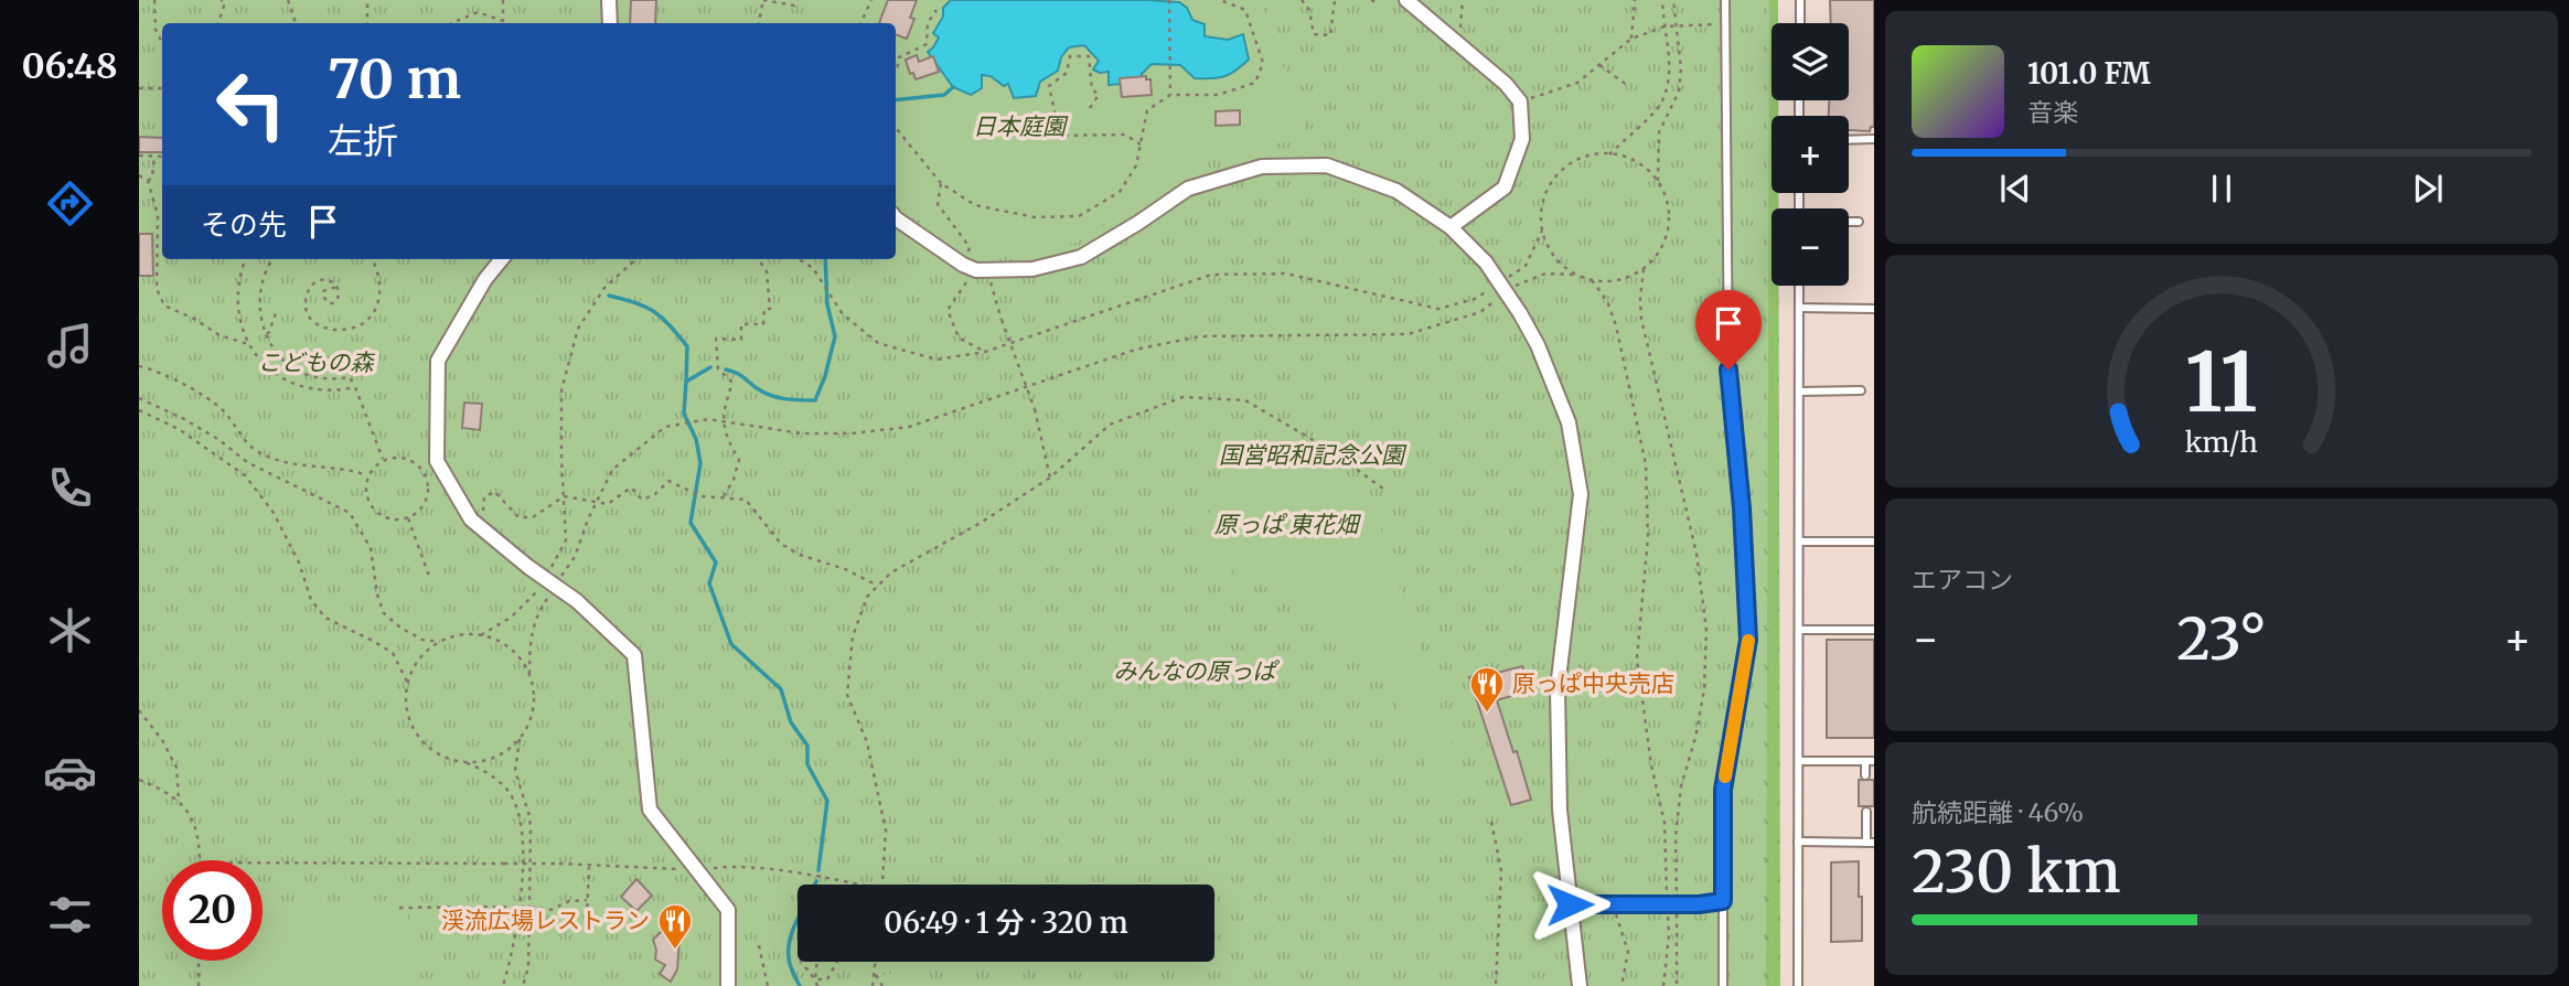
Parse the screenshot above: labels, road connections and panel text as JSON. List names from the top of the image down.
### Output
{
  "parks": [
    "日本庭園",
    "こどもの森",
    "国営昭和記念公園",
    "原っぱ 東花畑",
    "みんなの原っぱ"
  ],
  "places": {
    "restaurant": ["原っぱ中央売店", "渓流広場レストラン"]
  },
  "page": {
    "tabs": "06:48",
    "map_buttons": ["+", "−"],
    "turn": ["70 m", "左折"],
    "song": ["101.0 FM", "音楽"],
    "then": "その先",
    "tile": [
      "エアコン",
      ["航続距離 · 46%", "230 km"]
    ],
    "heat": ["−", "23°", "+"],
    "limit": "20",
    "trip": "06:49 · 1 分 · 320 m",
    "gauge": ["11", "km/h"]
  }
}
